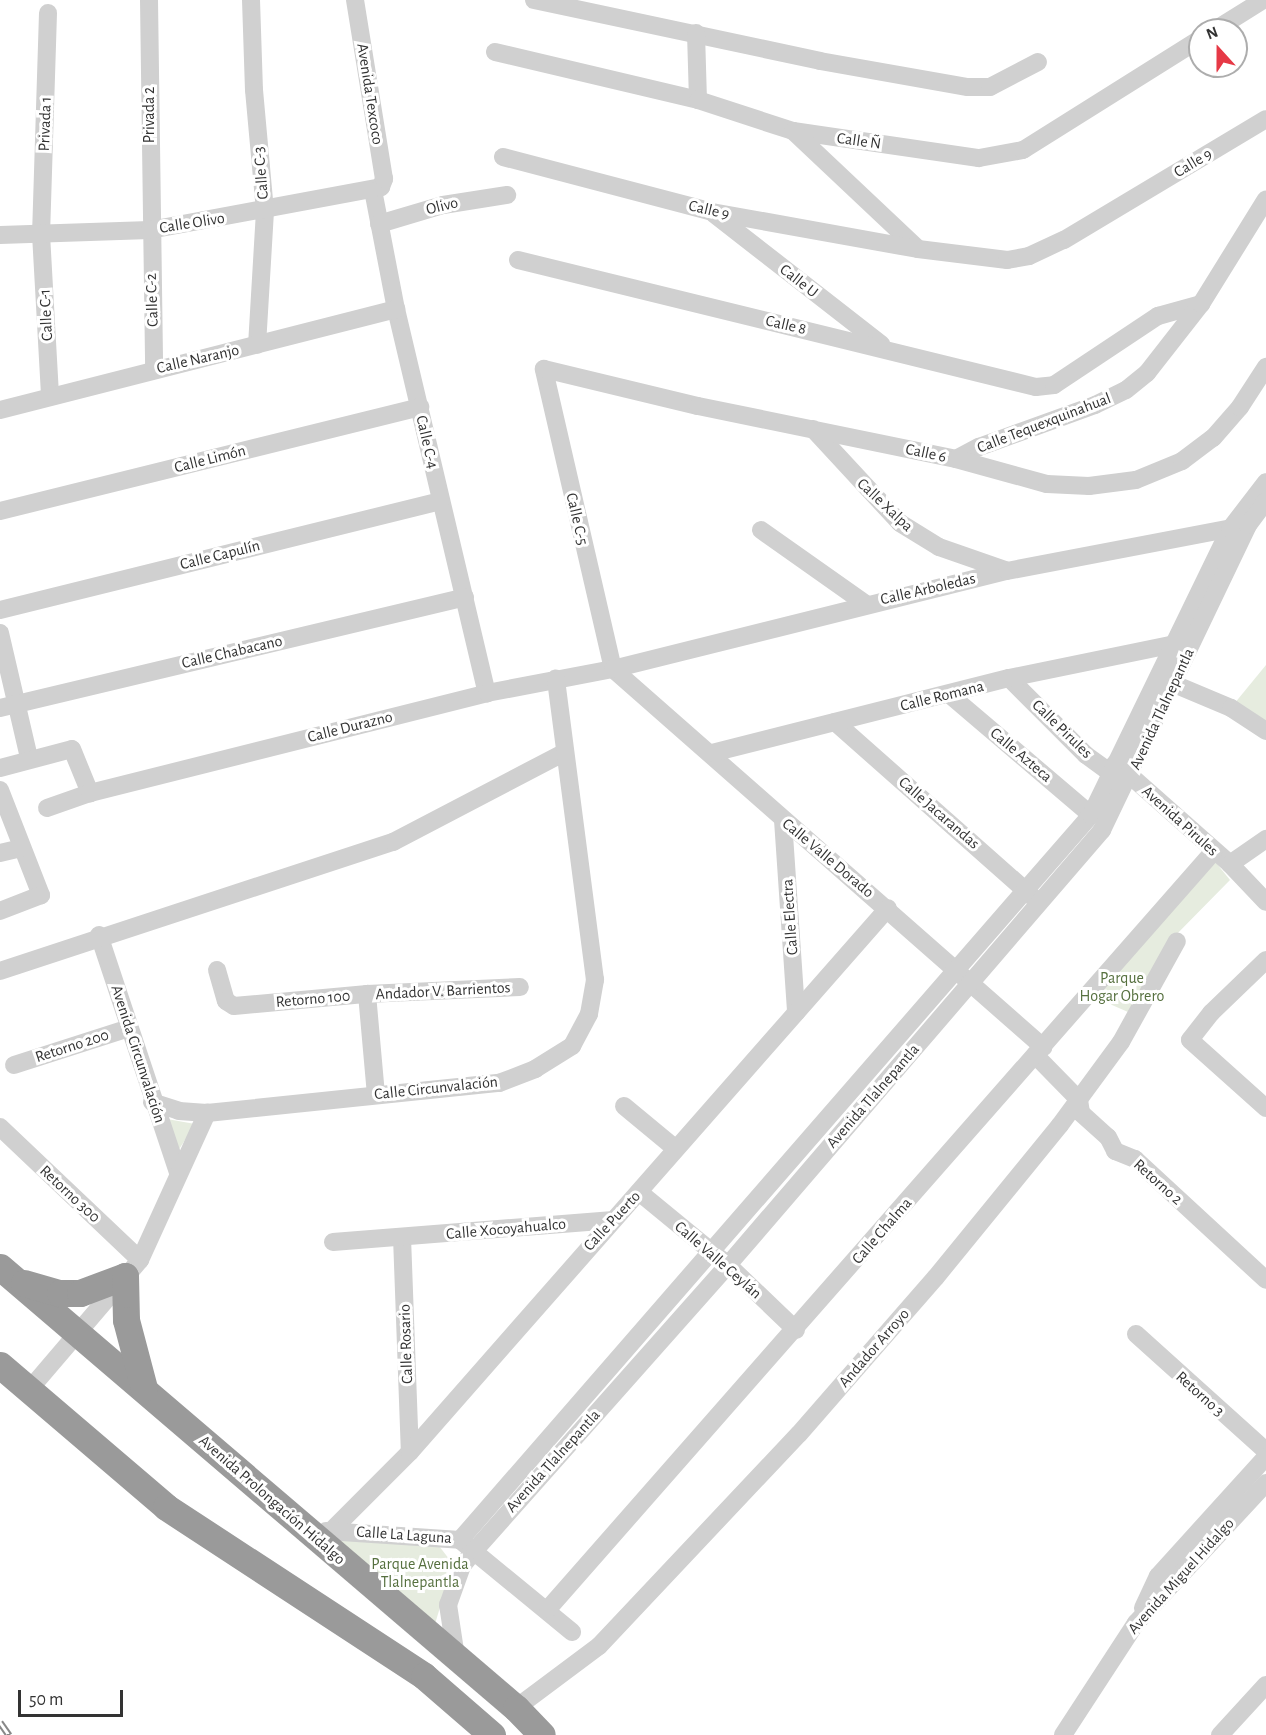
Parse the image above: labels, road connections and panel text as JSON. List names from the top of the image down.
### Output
{
  "streets": {
    "highway": ["Avenida Prolongación Hidalgo"],
    "street": [
      "Avenida Texcoco",
      "Privada 2",
      "Privada 1",
      "Calle Ñ",
      "Calle 9",
      "Calle C-3",
      "Olivo",
      "Calle Olivo",
      "Calle U",
      "Calle C-2",
      "Calle C-1",
      "Calle 8",
      "Calle Naranjo",
      "Calle Tequexquinahual",
      "Calle C-4",
      "Calle 6",
      "Calle Limón",
      "Calle Xalpa",
      "Calle C-5",
      "Calle Capulín",
      "Calle Arboledas",
      "Calle Chabacano",
      "Calle Romana",
      "Avenida Tlalnepantla",
      "Calle Durazno",
      "Calle Pirules",
      "Calle Azteca",
      "Calle Jacarandas",
      "Avenida Pirules",
      "Calle Valle Dorado",
      "Calle Electra",
      "Andador V. Barrientos",
      "Retorno 100",
      "Retorno 200",
      "Avenida Circunvalación",
      "Calle Circunvalación",
      "Retorno 2",
      "Retorno 300",
      "Calle Puerto",
      "Calle Xocoyahualco",
      "Calle Chalma",
      "Calle Valle Ceylán",
      "Calle Rosario",
      "Andador Arroyo",
      "Retorno 3",
      "Calle La Laguna",
      "Avenida Miguel Hidalgo"
    ]
  },
  "crossings": [
    ["Avenida Texcoco", "Calle Olivo"],
    ["Avenida Texcoco", "Calle C-4"],
    ["Privada 2", "Calle Olivo"],
    ["Privada 2", "Calle C-2"],
    ["Privada 1", "Calle Olivo"],
    ["Privada 1", "Calle C-1"],
    ["Calle 9", "Calle U"],
    ["Calle C-3", "Calle Olivo"],
    ["Calle C-3", "Calle Naranjo"],
    ["Olivo", "Calle C-4"],
    ["Calle Olivo", "Calle C-2"],
    ["Calle Olivo", "Calle C-1"],
    ["Calle Olivo", "Calle C-4"],
    ["Calle U", "Calle 8"],
    ["Calle C-2", "Calle Naranjo"],
    ["Calle C-1", "Calle Naranjo"],
    ["Calle 8", "Calle Tequexquinahual"],
    ["Calle Naranjo", "Calle C-4"],
    ["Calle Tequexquinahual", "Calle 6"],
    ["Calle C-4", "Calle Limón"],
    ["Calle C-4", "Calle Capulín"],
    ["Calle C-4", "Calle Chabacano"],
    ["Calle C-4", "Calle Durazno"],
    ["Calle 6", "Calle Xalpa"],
    ["Calle 6", "Calle C-5"],
    ["Calle Xalpa", "Calle Arboledas"],
    ["Calle C-5", "Calle Arboledas"],
    ["Calle C-5", "Calle Durazno"],
    ["Calle C-5", "Calle Valle Dorado"],
    ["Calle Arboledas", "Avenida Tlalnepantla"],
    ["Calle Arboledas", "Calle Durazno"],
    ["Calle Arboledas", "Calle Valle Dorado"],
    ["Calle Romana", "Avenida Tlalnepantla"],
    ["Calle Romana", "Calle Pirules"],
    ["Calle Romana", "Calle Azteca"],
    ["Calle Romana", "Calle Jacarandas"],
    ["Calle Romana", "Calle Valle Dorado"],
    ["Avenida Tlalnepantla", "Calle Pirules"],
    ["Avenida Tlalnepantla", "Calle Azteca"],
    ["Avenida Tlalnepantla", "Calle Jacarandas"],
    ["Avenida Tlalnepantla", "Avenida Pirules"],
    ["Avenida Tlalnepantla", "Calle Valle Dorado"],
    ["Avenida Tlalnepantla", "Calle Valle Ceylán"],
    ["Avenida Tlalnepantla", "Avenida Prolongación Hidalgo"],
    ["Avenida Tlalnepantla", "Calle La Laguna"],
    ["Calle Durazno", "Calle Valle Dorado"],
    ["Calle Durazno", "Calle Circunvalación"],
    ["Calle Pirules", "Avenida Pirules"],
    ["Avenida Pirules", "Calle Chalma"],
    ["Calle Valle Dorado", "Calle Electra"],
    ["Calle Valle Dorado", "Retorno 2"],
    ["Calle Valle Dorado", "Calle Puerto"],
    ["Calle Valle Dorado", "Calle Chalma"],
    ["Calle Electra", "Calle Puerto"],
    ["Andador V. Barrientos", "Retorno 100"],
    ["Retorno 100", "Calle Circunvalación"],
    ["Retorno 200", "Avenida Circunvalación"],
    ["Avenida Circunvalación", "Calle Circunvalación"],
    ["Retorno 2", "Calle Chalma"],
    ["Retorno 2", "Andador Arroyo"],
    ["Calle Puerto", "Calle Xocoyahualco"],
    ["Calle Puerto", "Calle Valle Ceylán"],
    ["Calle Puerto", "Calle Rosario"],
    ["Calle Puerto", "Avenida Prolongación Hidalgo"],
    ["Calle Puerto", "Calle La Laguna"],
    ["Calle Xocoyahualco", "Calle Rosario"],
    ["Calle Chalma", "Calle Valle Ceylán"],
    ["Calle Chalma", "Calle La Laguna"],
    ["Andador Arroyo", "Avenida Prolongación Hidalgo"],
    ["Avenida Prolongación Hidalgo", "Calle La Laguna"]
  ],
  "parks": ["Parque Hogar Obrero", "Parque Avenida Tlalnepantla"],
  "scale_bar": "50 m",
  "north": "top"
}
